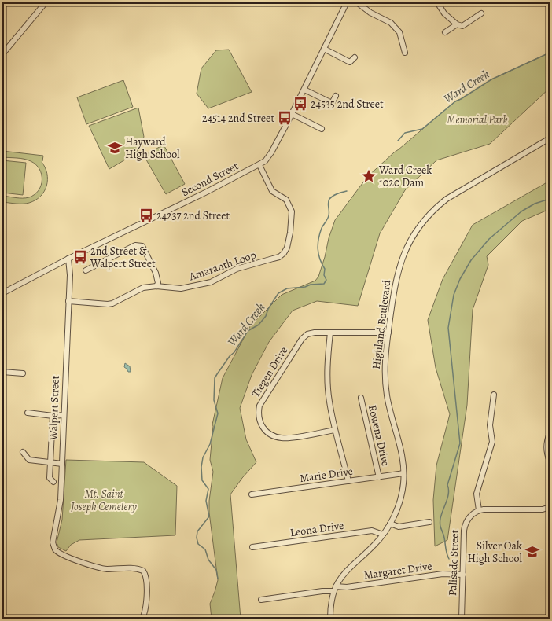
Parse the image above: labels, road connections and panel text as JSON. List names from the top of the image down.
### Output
{
  "streets": {
    "street": [
      "Second Street",
      "Amaranth Loop",
      "Highland Boulevard",
      "Tiegen Drive",
      "Walpert Street",
      "Rowena Drive",
      "Marie Drive",
      "Leona Drive",
      "Palisade Street",
      "Margaret Drive"
    ]
  },
  "crossings": [
    ["Second Street", "Amaranth Loop"],
    ["Second Street", "Walpert Street"],
    ["Amaranth Loop", "Walpert Street"],
    ["Highland Boulevard", "Tiegen Drive"],
    ["Highland Boulevard", "Marie Drive"],
    ["Highland Boulevard", "Leona Drive"],
    ["Highland Boulevard", "Margaret Drive"],
    ["Rowena Drive", "Marie Drive"],
    ["Palisade Street", "Margaret Drive"]
  ],
  "water": ["Ward Creek"],
  "parks": ["Memorial Park", "Mt. Saint Joseph Cemetery"],
  "places": {
    "bus stop": [
      "24535 2nd Street",
      "24514 2nd Street",
      "24237 2nd Street",
      "2nd Street & Walpert Street"
    ],
    "school or university": ["Hayward High School", "Silver Oak High School"],
    "place": ["Ward Creek 1020 Dam"]
  }
}
